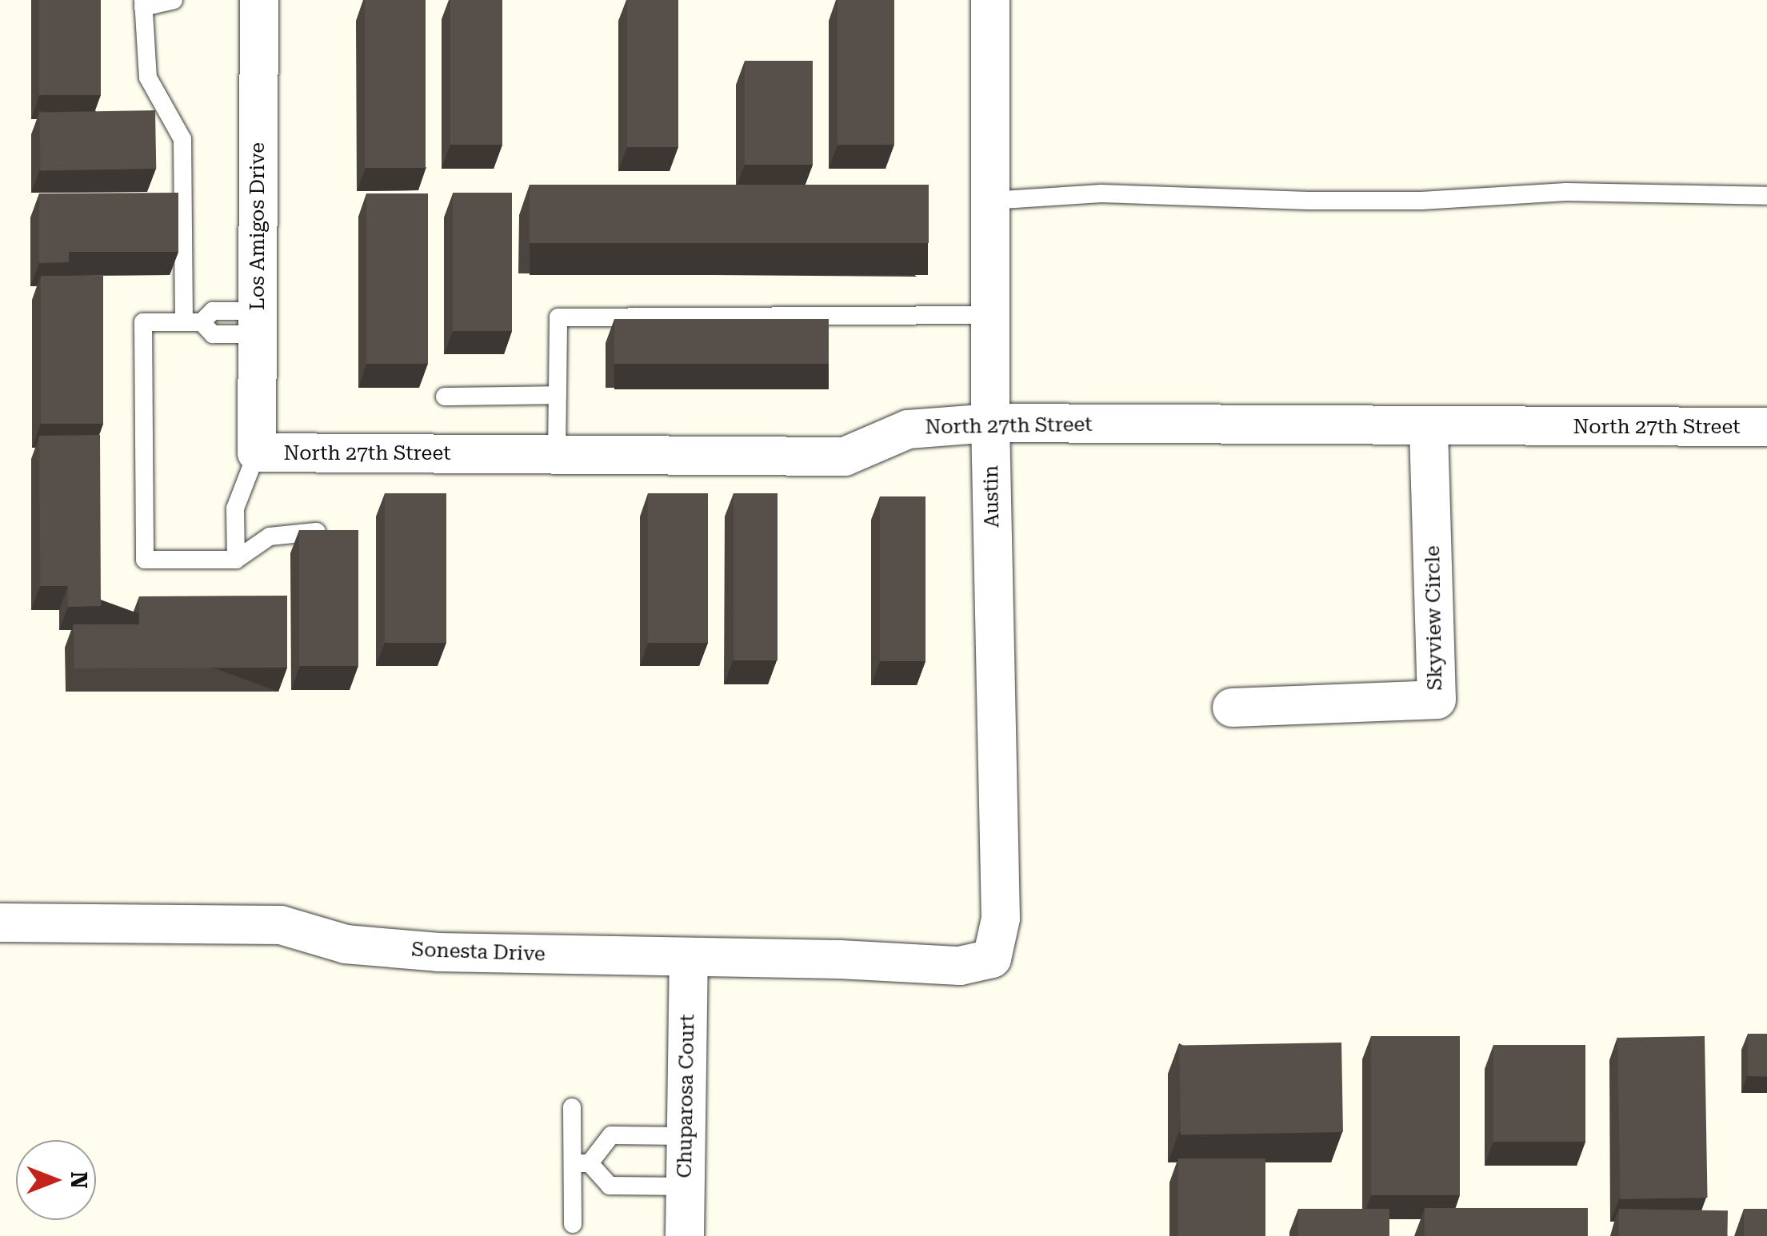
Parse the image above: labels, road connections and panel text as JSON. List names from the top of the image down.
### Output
{
  "streets": {
    "street": [
      "Los Amigos Drive",
      "North 27th Street",
      "Austin",
      "Skyview Circle",
      "Sonesta Drive",
      "Chuparosa Court"
    ]
  },
  "crossings": [
    ["Los Amigos Drive", "North 27th Street"],
    ["North 27th Street", "Austin"],
    ["North 27th Street", "Skyview Circle"],
    ["Austin", "Sonesta Drive"],
    ["Sonesta Drive", "Chuparosa Court"]
  ],
  "north": "right"
}
